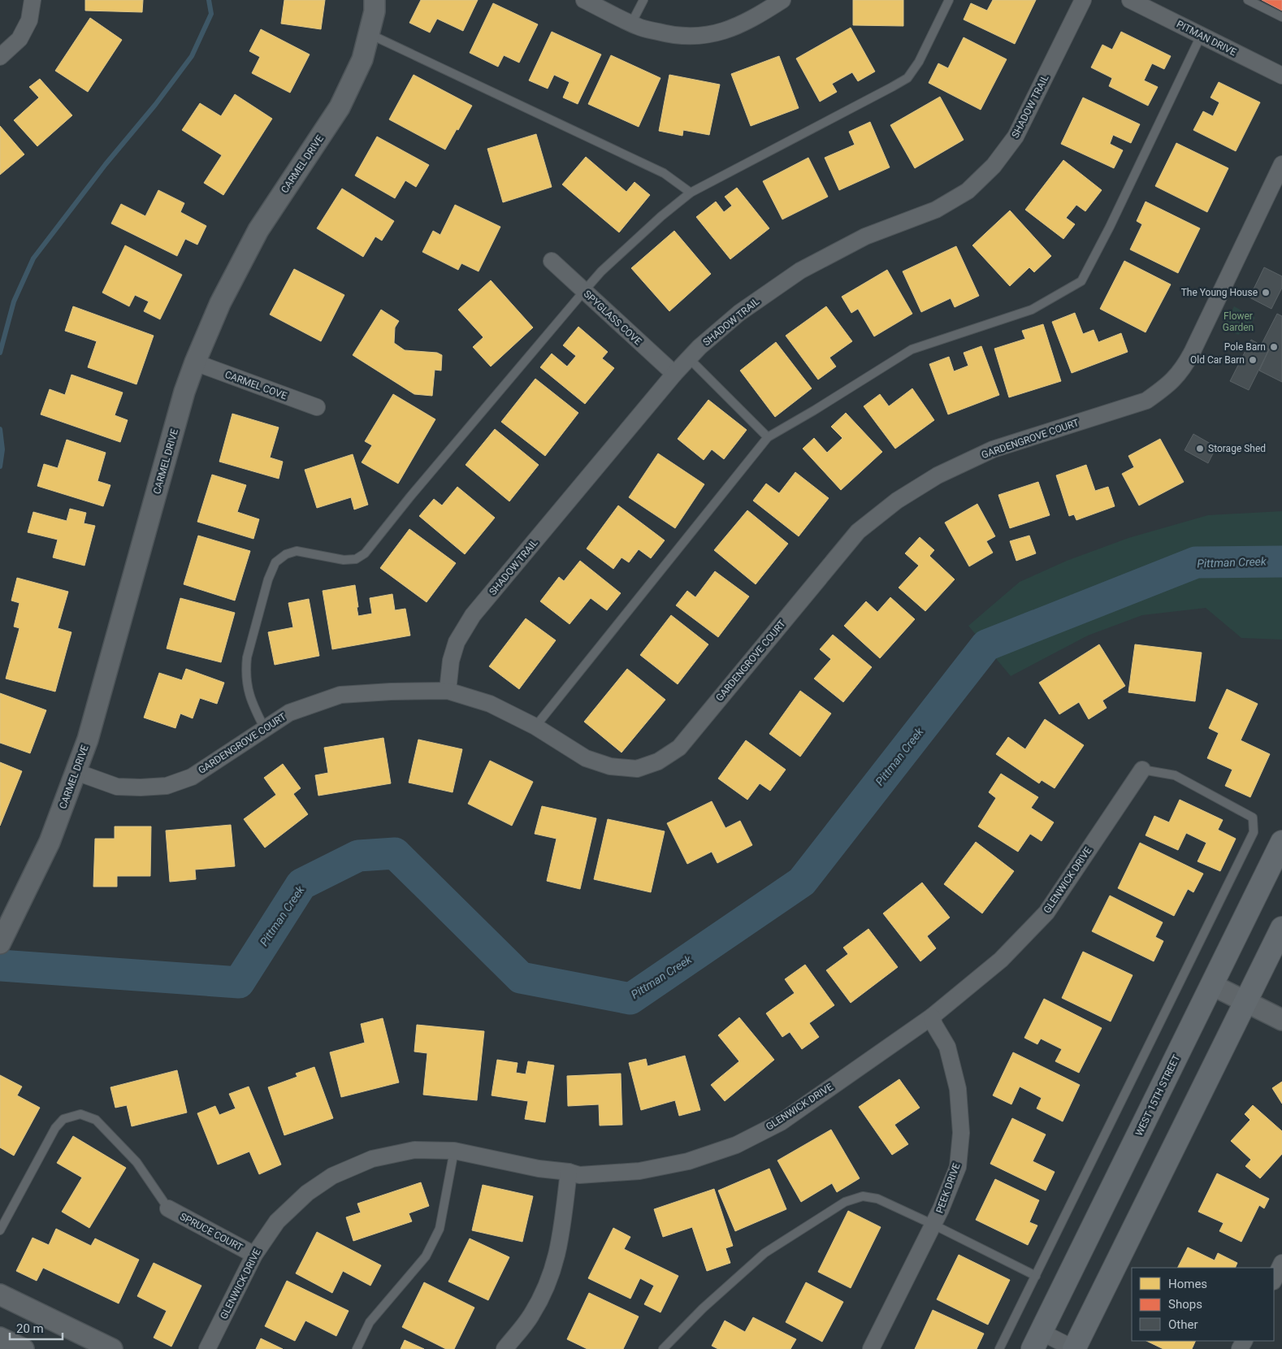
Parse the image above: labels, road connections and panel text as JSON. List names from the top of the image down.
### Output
{
  "streets": {
    "main road": ["WEST 15TH STREET"],
    "street": [
      "PITMAN DRIVE",
      "SHADOW TRAIL",
      "CARMEL DRIVE",
      "SPYGLASS COVE",
      "CARMEL COVE",
      "GARDENGROVE COURT",
      "GLENWICK DRIVE",
      "PEEK DRIVE",
      "SPRUCE COURT"
    ]
  },
  "crossings": [
    ["SHADOW TRAIL", "SPYGLASS COVE"],
    ["SHADOW TRAIL", "GARDENGROVE COURT"],
    ["CARMEL DRIVE", "CARMEL COVE"],
    ["CARMEL DRIVE", "GARDENGROVE COURT"],
    ["GLENWICK DRIVE", "PEEK DRIVE"],
    ["GLENWICK DRIVE", "SPRUCE COURT"]
  ],
  "water": ["Pittman Creek"],
  "parks": ["Flower Garden"],
  "places": [
    "The Young House",
    "Pole Barn",
    "Old Car Barn",
    "Storage Shed"
  ],
  "legend": ["Homes", "Shops", "Other"],
  "scale_bar": "20 m"
}
